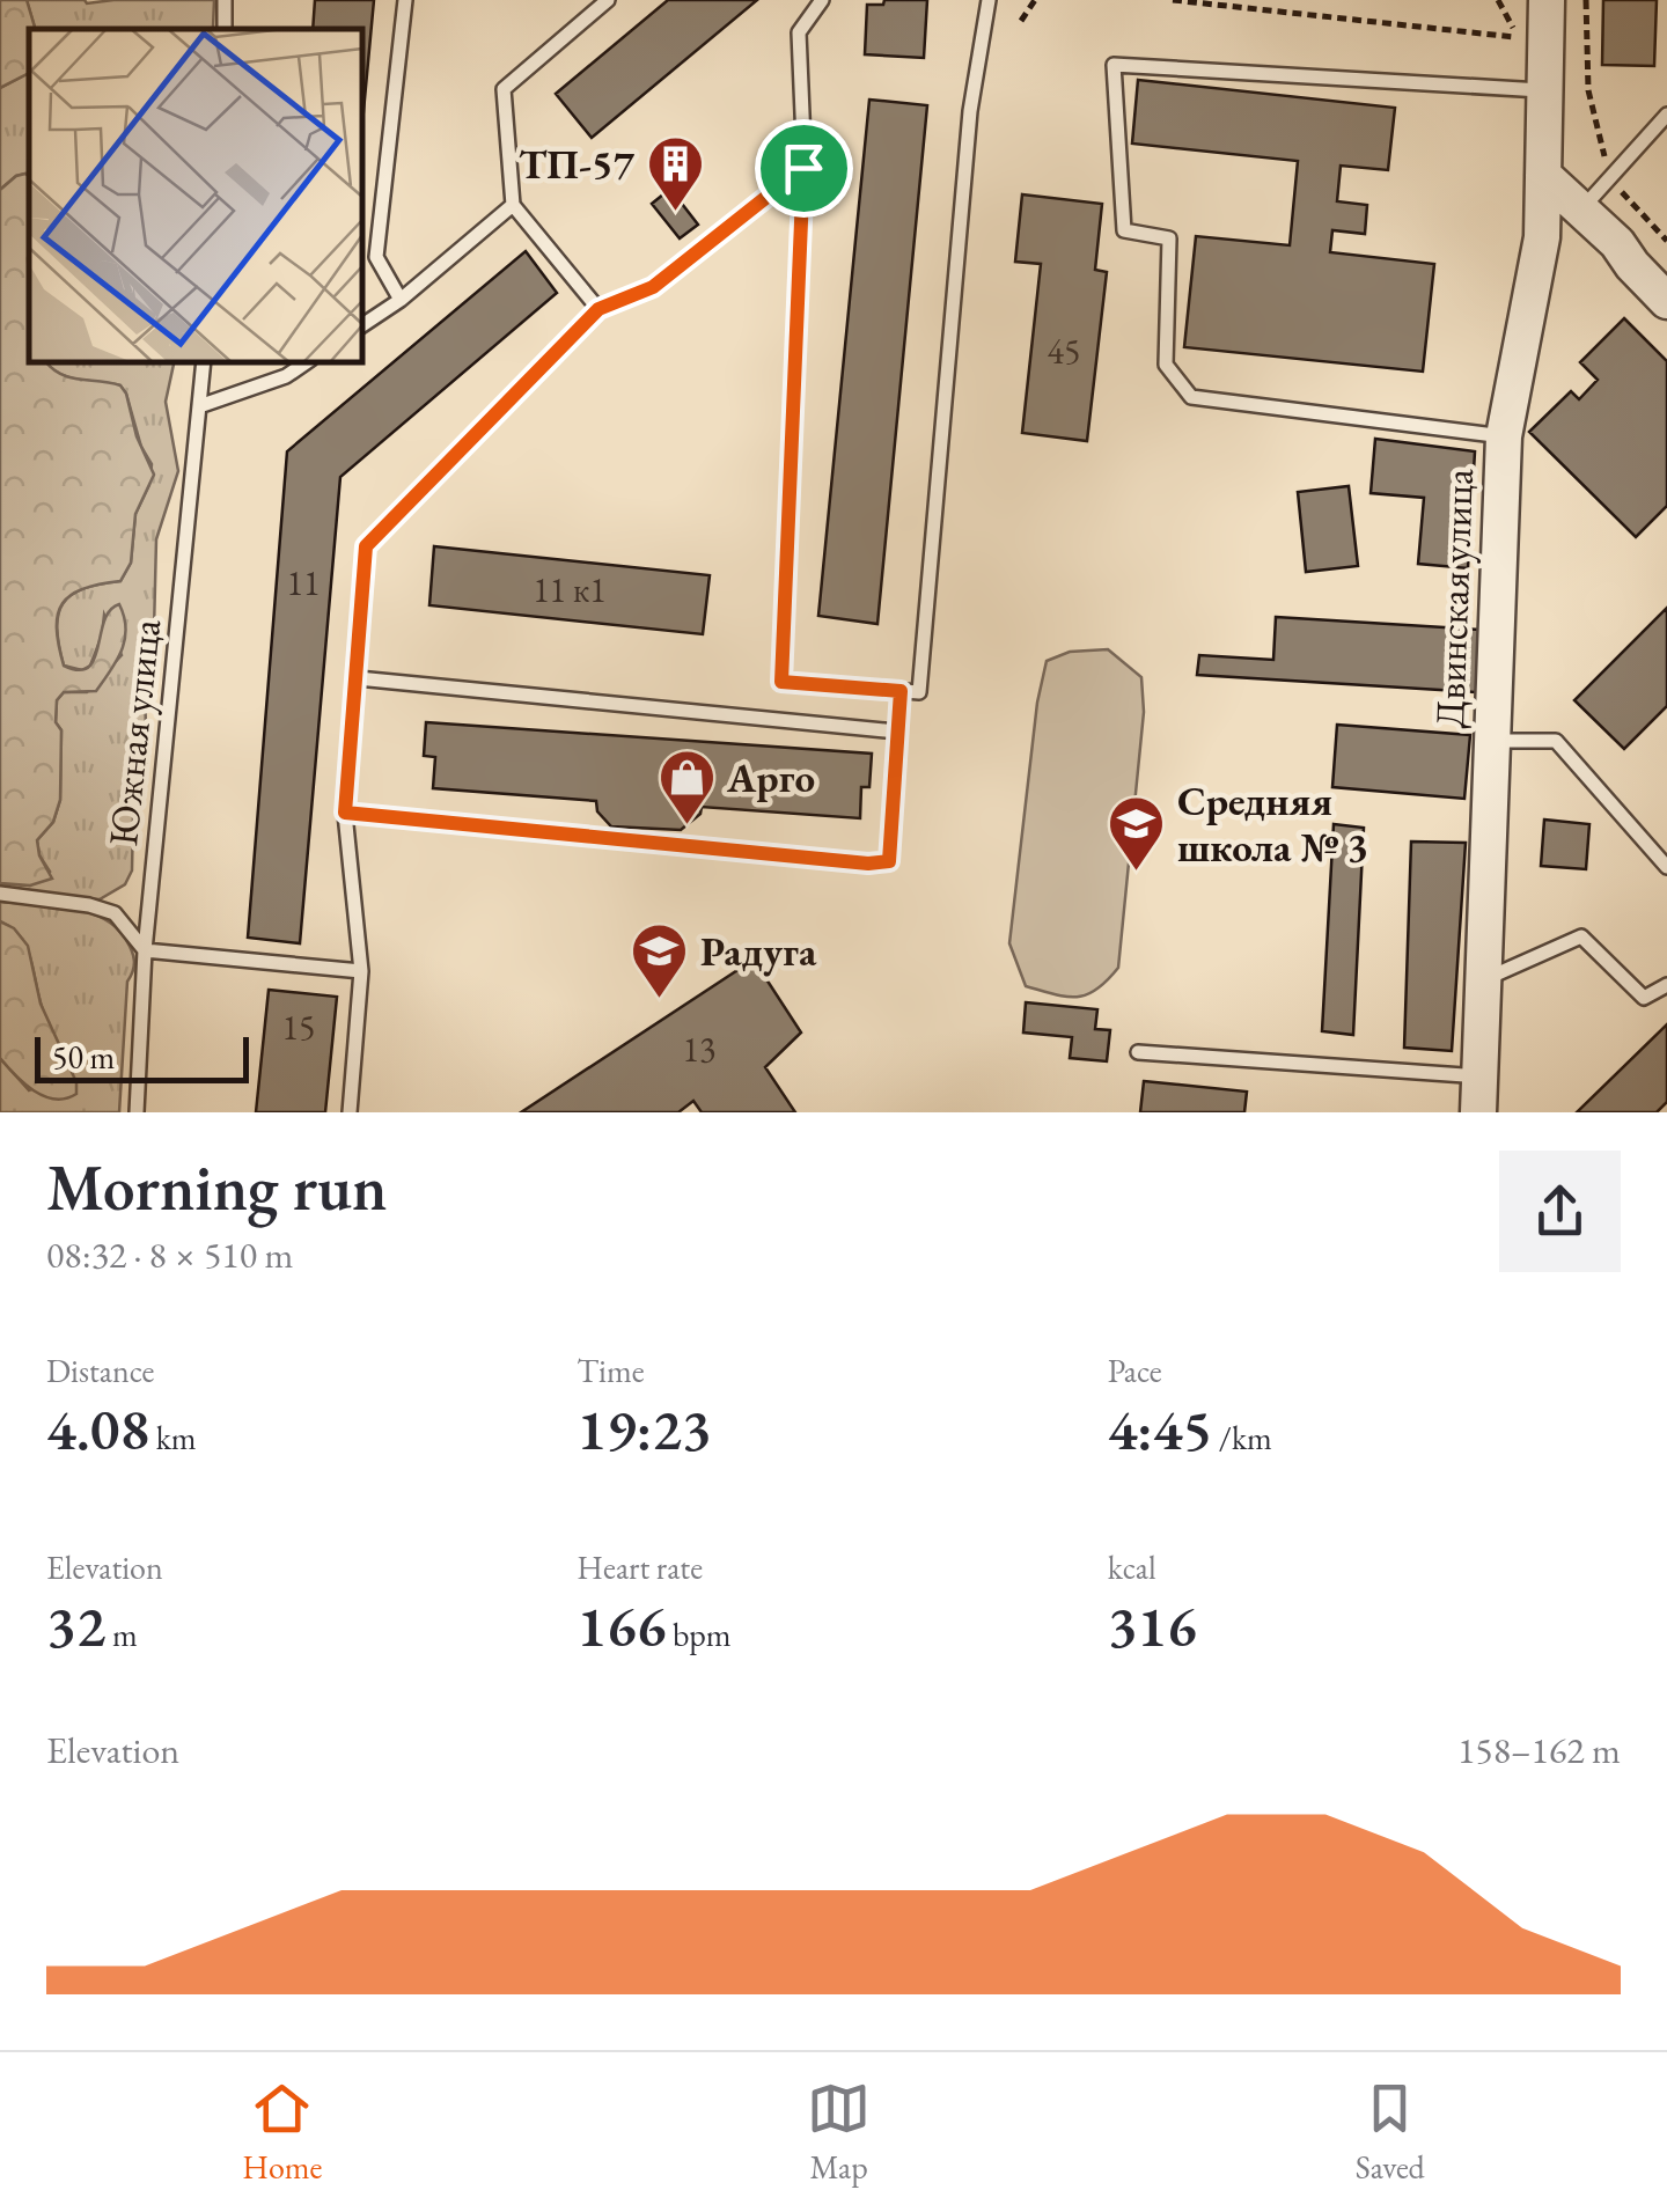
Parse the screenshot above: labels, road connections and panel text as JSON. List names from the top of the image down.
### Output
{
  "streets": {
    "street": ["Двинская улица"],
    "lane": ["Южная улица"]
  },
  "places": {
    "building": ["ТП-57"],
    "shop": ["Арго"],
    "school or university": ["Средняя школа № 3", "Радуга"]
  },
  "house_numbers": [
    "45",
    "11",
    "11 к1",
    "15",
    "13"
  ],
  "scale_bar": "50 m",
  "page": {
    "scale": "50 m",
    "heading": ["Morning run", "08:32 · 8 × 510 m"],
    "stats": [
      ["Distance", "4.08 km"],
      ["Time", "19:23"],
      ["Pace", "4:45 /km"],
      ["Elevation", "32 m"],
      ["Heart rate", "166 bpm"],
      ["kcal", "316"]
    ],
    "chart": ["Elevation", "158–162 m"],
    "tabs": ["Home", "Map", "Saved"]
  }
}
